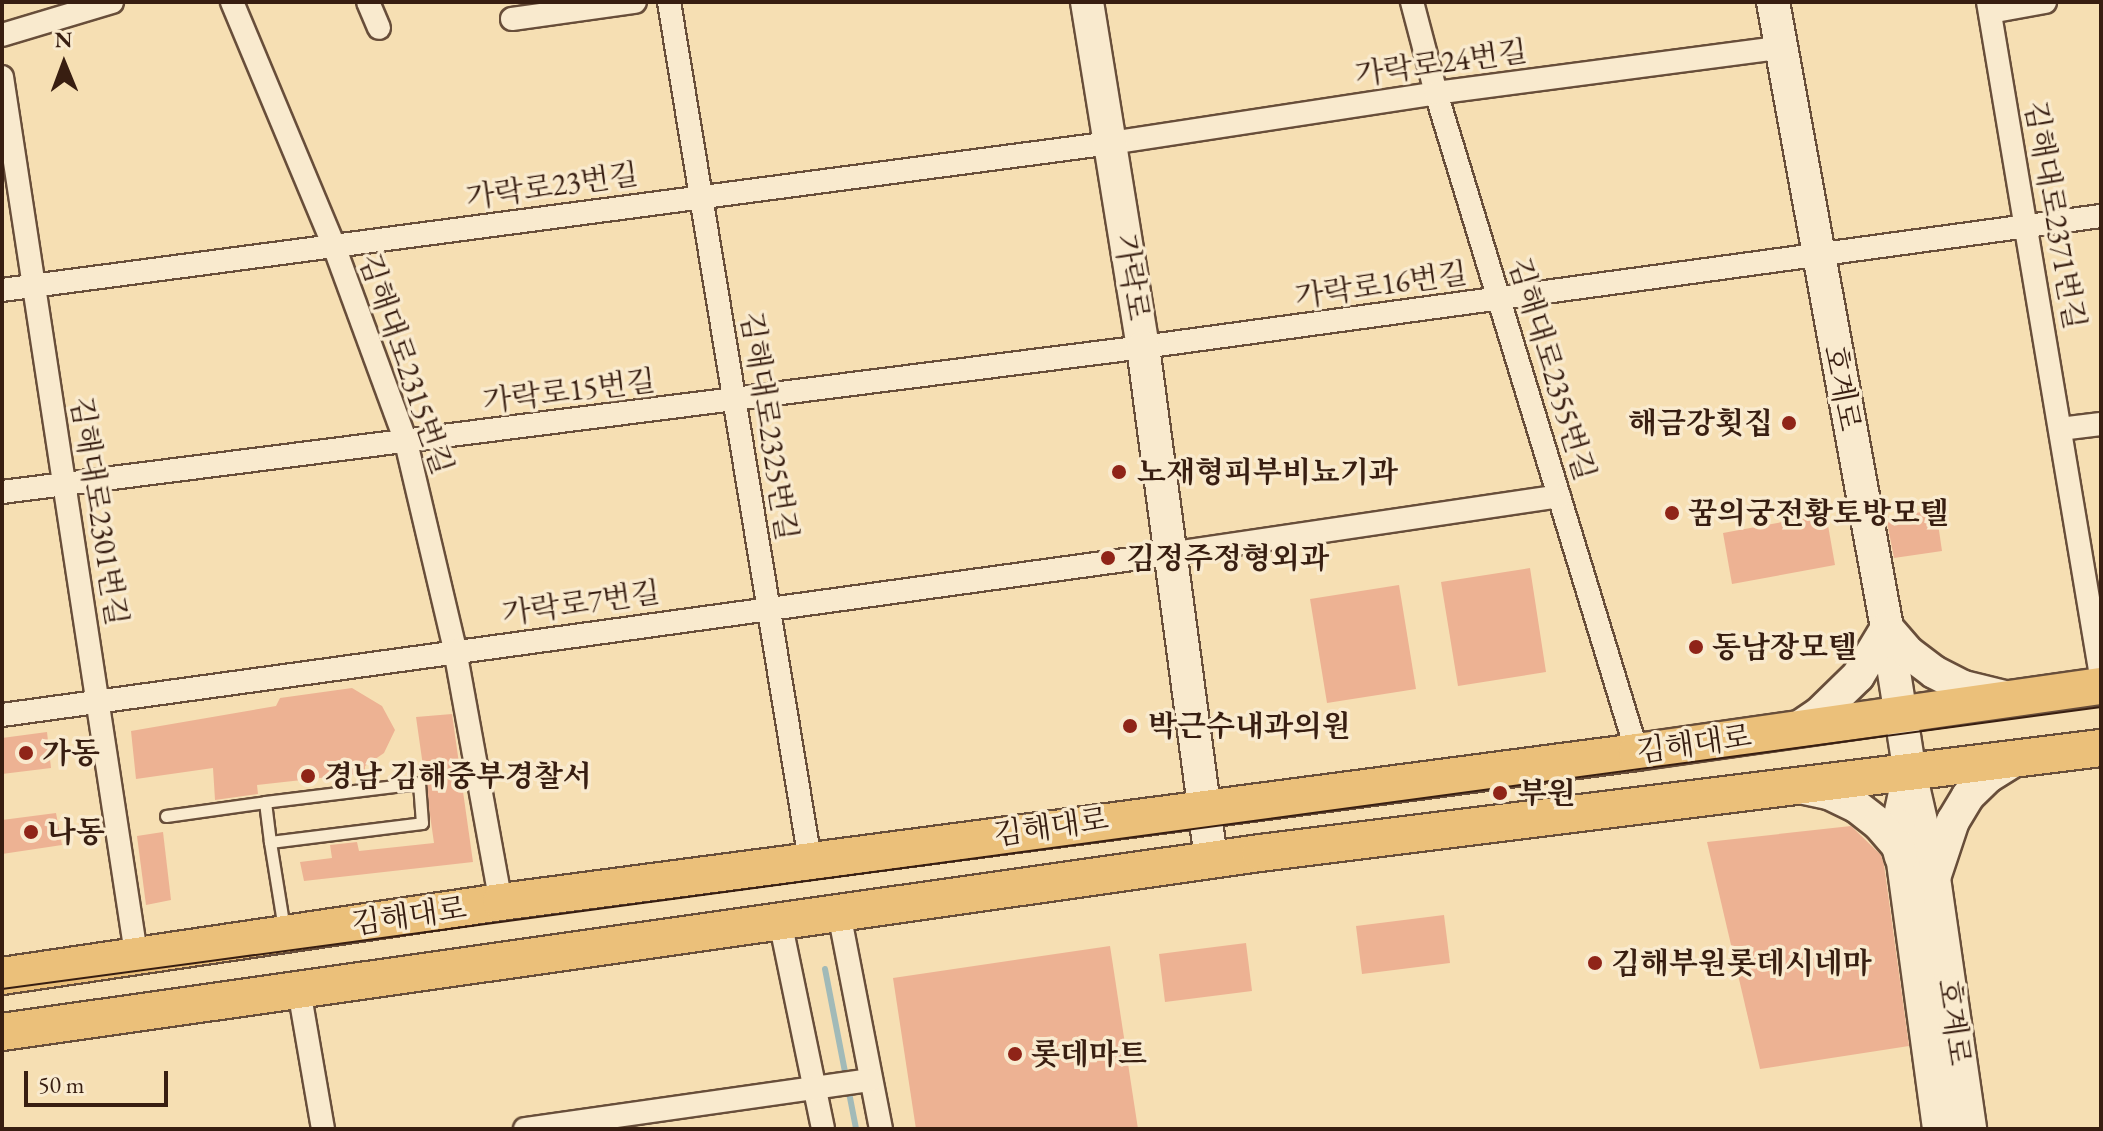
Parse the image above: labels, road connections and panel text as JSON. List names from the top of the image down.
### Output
{
  "streets": {
    "main road": ["가락로", "호계로", "김해대로"],
    "street": [
      "가락로24번길",
      "가락로23번길",
      "김해대로2371번길",
      "가락로16번길",
      "김해대로2315번길",
      "김해대로2355번길",
      "가락로15번길",
      "김해대로2325번길",
      "김해대로2301번길",
      "가락로7번길"
    ]
  },
  "crossings": [
    ["가락로24번길", "가락로23번길"],
    ["가락로24번길", "가락로"],
    ["가락로24번길", "김해대로2355번길"],
    ["가락로24번길", "호계로"],
    ["가락로23번길", "가락로"],
    ["가락로23번길", "김해대로2315번길"],
    ["가락로23번길", "김해대로2325번길"],
    ["가락로23번길", "김해대로2301번길"],
    ["김해대로2371번길", "가락로16번길"],
    ["가락로", "가락로16번길"],
    ["가락로", "가락로15번길"],
    ["가락로", "가락로7번길"],
    ["가락로", "김해대로"],
    ["가락로16번길", "김해대로2355번길"],
    ["가락로16번길", "호계로"],
    ["가락로16번길", "가락로15번길"],
    ["김해대로2315번길", "가락로15번길"],
    ["김해대로2315번길", "가락로7번길"],
    ["김해대로2315번길", "김해대로"],
    ["김해대로2355번길", "김해대로"],
    ["호계로", "김해대로"],
    ["가락로15번길", "김해대로2325번길"],
    ["가락로15번길", "김해대로2301번길"],
    ["김해대로2325번길", "가락로7번길"],
    ["김해대로2325번길", "김해대로"],
    ["김해대로2301번길", "가락로7번길"],
    ["김해대로2301번길", "김해대로"]
  ],
  "places": [
    "해금강횟집",
    "노재형피부비뇨기과",
    "꿈의궁전황토방모텔",
    "김정주정형외과",
    "동남장모텔",
    "박근수내과의원",
    "가동",
    "경남 김해중부경찰서",
    "부원",
    "나동",
    "김해부원롯데시네마",
    "롯데마트"
  ],
  "scale_bar": "50 m",
  "north": "top"
}
